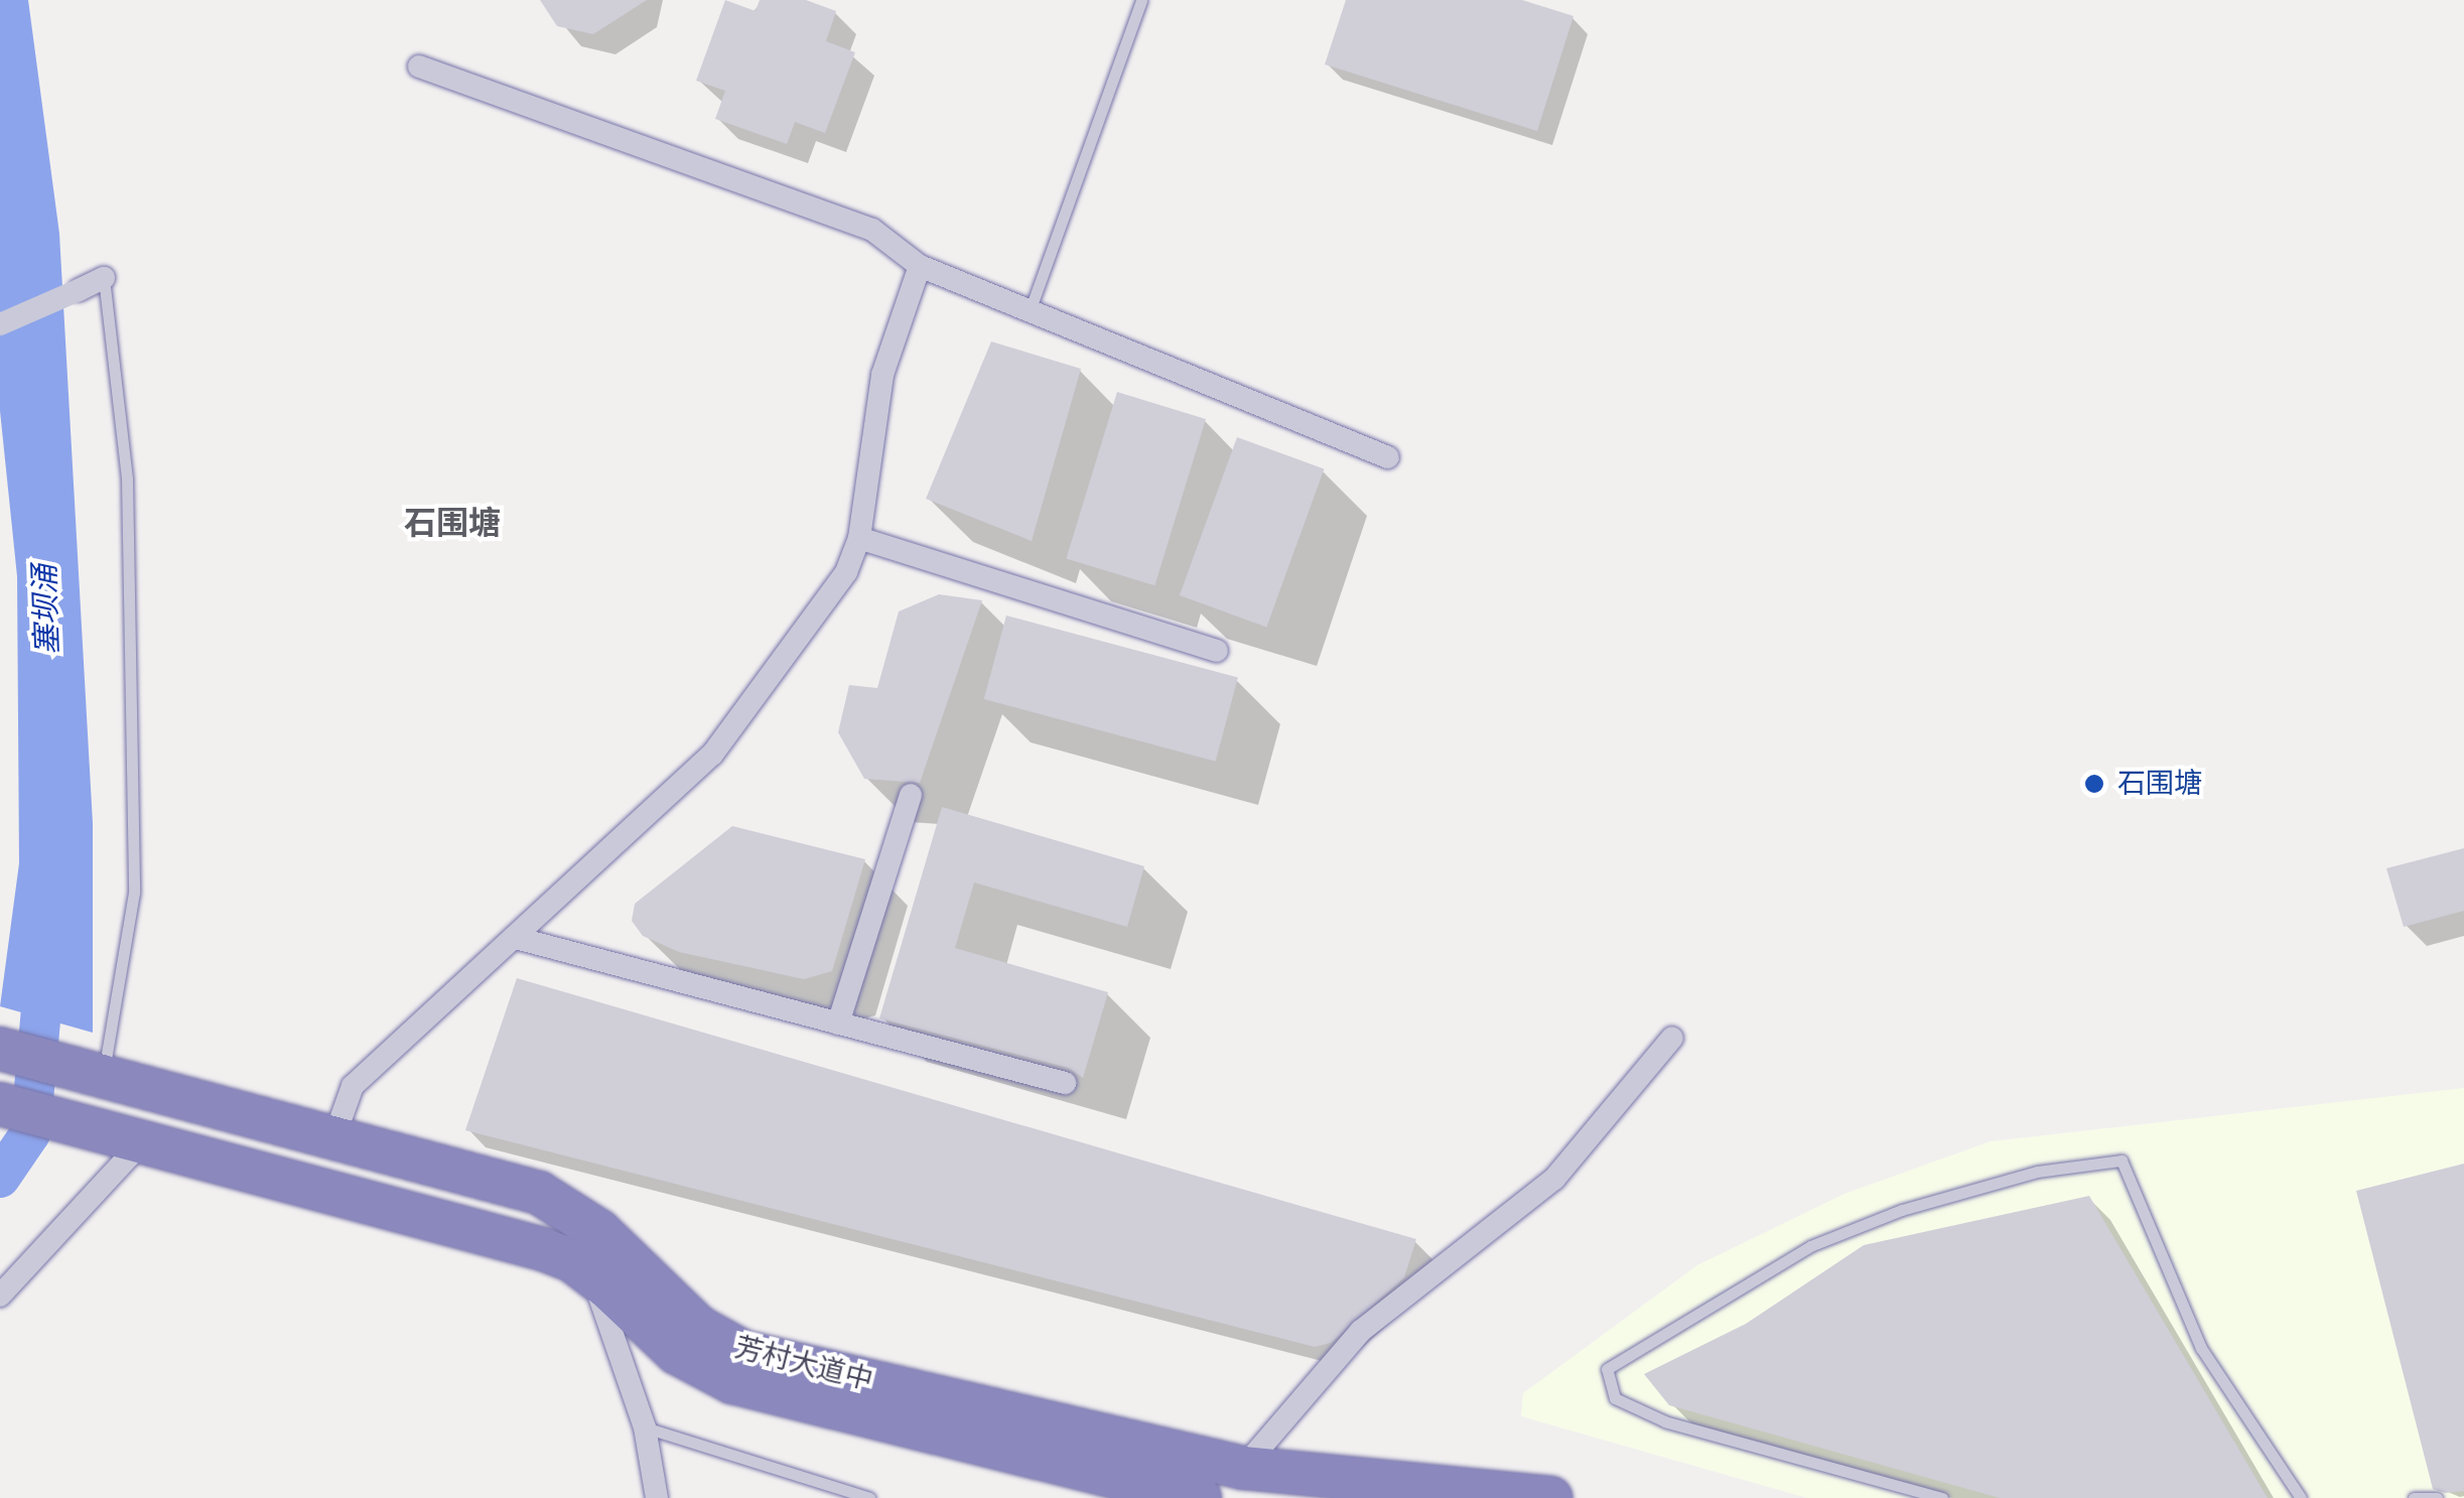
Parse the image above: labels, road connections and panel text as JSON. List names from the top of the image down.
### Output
{
  "streets": {
    "highway": ["芳村大道中"]
  },
  "districts": ["石围塘"],
  "water": ["塞坝涌"],
  "places": ["石围塘"]
}
